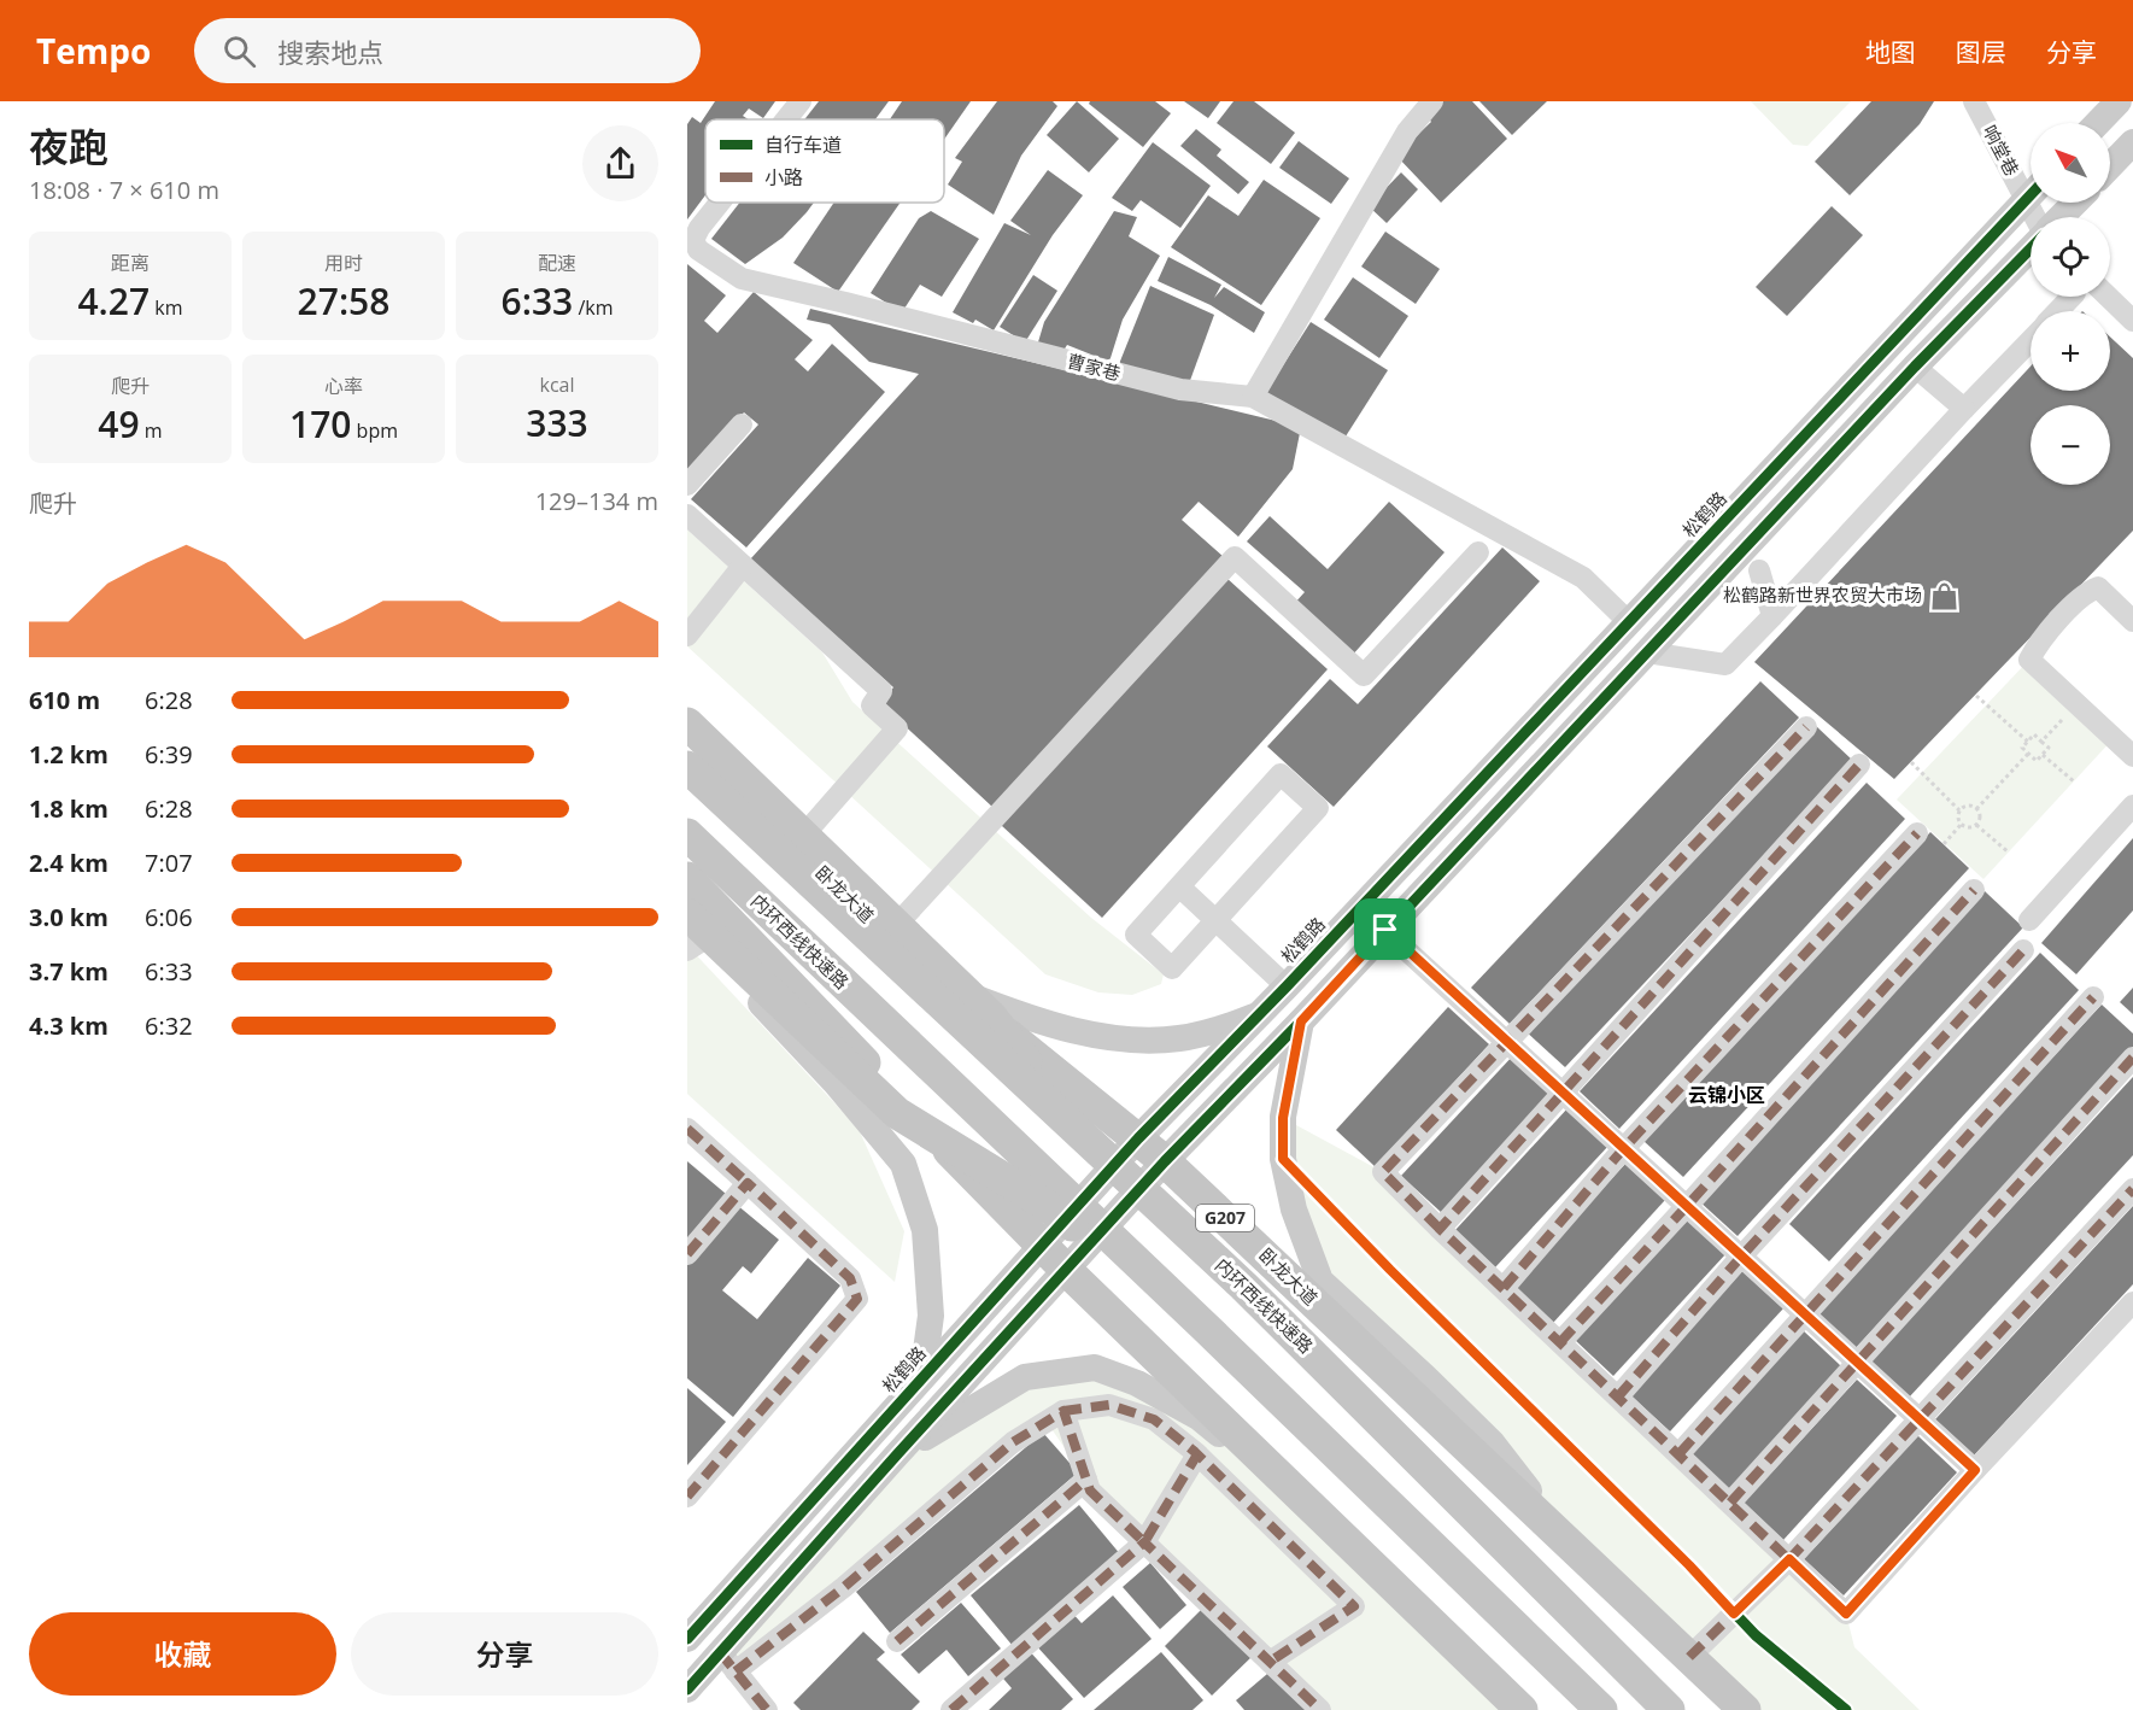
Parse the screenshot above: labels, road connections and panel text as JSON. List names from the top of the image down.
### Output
{
  "streets": {
    "highway": ["卧龙大道", "内环西线快速路", "G207"],
    "main road": ["松鹤路"],
    "street": ["响堂巷", "曹家巷"]
  },
  "crossings": [
    ["曹家巷", "松鹤路"],
    ["松鹤路", "卧龙大道"]
  ],
  "districts": ["云锦小区"],
  "places": {
    "shop": ["松鹤路新世界农贸大市场"]
  },
  "legend": ["自行车道", "小路"],
  "north": "top left",
  "page": {
    "header": "Tempo",
    "search": "搜索地点",
    "nav": ["地图", "图层", "分享"],
    "heading": ["夜跑", "18:08 · 7 × 610 m"],
    "map_buttons": ["+", "−"],
    "stats": [
      ["距离", "4.27 km"],
      ["用时", "27:58"],
      ["配速", "6:33 /km"],
      ["爬升", "49 m"],
      ["心率", "170 bpm"],
      ["kcal", "333"]
    ],
    "chart": ["爬升", "129–134 m"],
    "list": [
      {
        "name": "610 m",
        "note": "6:28"
      },
      {
        "name": "1.2 km",
        "note": "6:39"
      },
      {
        "name": "1.8 km",
        "note": "6:28"
      },
      {
        "name": "2.4 km",
        "note": "7:07"
      },
      {
        "name": "3.0 km",
        "note": "6:06"
      },
      {
        "name": "3.7 km",
        "note": "6:33"
      },
      {
        "name": "4.3 km",
        "note": "6:32"
      }
    ],
    "buttons": ["收藏", "分享"]
  }
}
